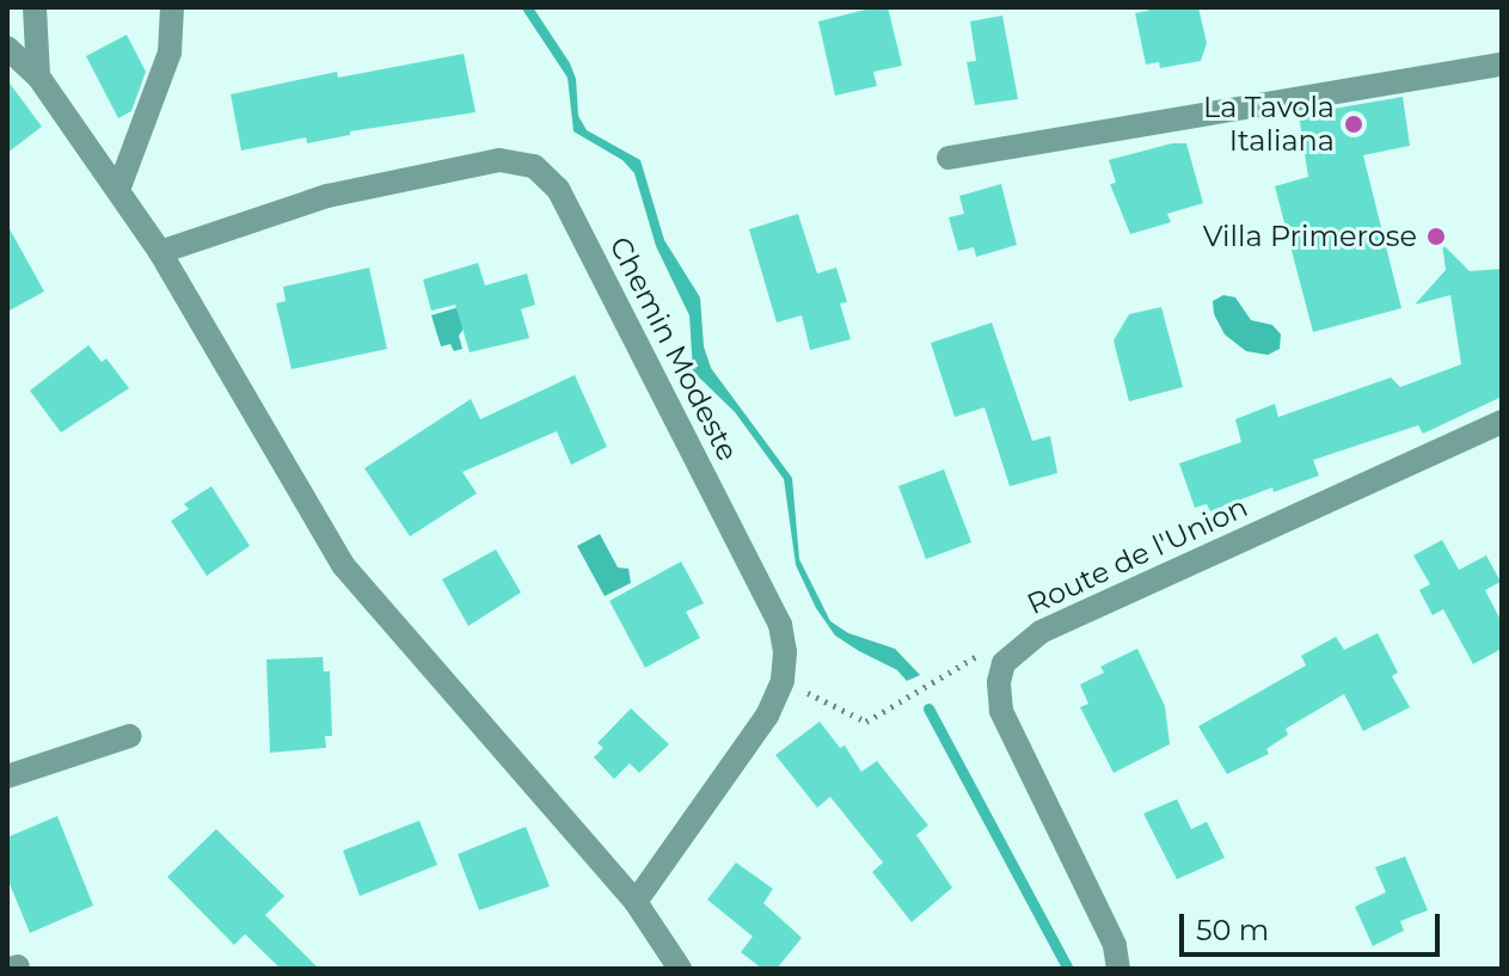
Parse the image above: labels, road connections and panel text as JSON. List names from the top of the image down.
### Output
{
  "streets": {
    "street": ["Chemin Modeste", "Route de l'Union"]
  },
  "places": ["La Tavola Italiana", "Villa Primerose"],
  "scale_bar": "50 m"
}
